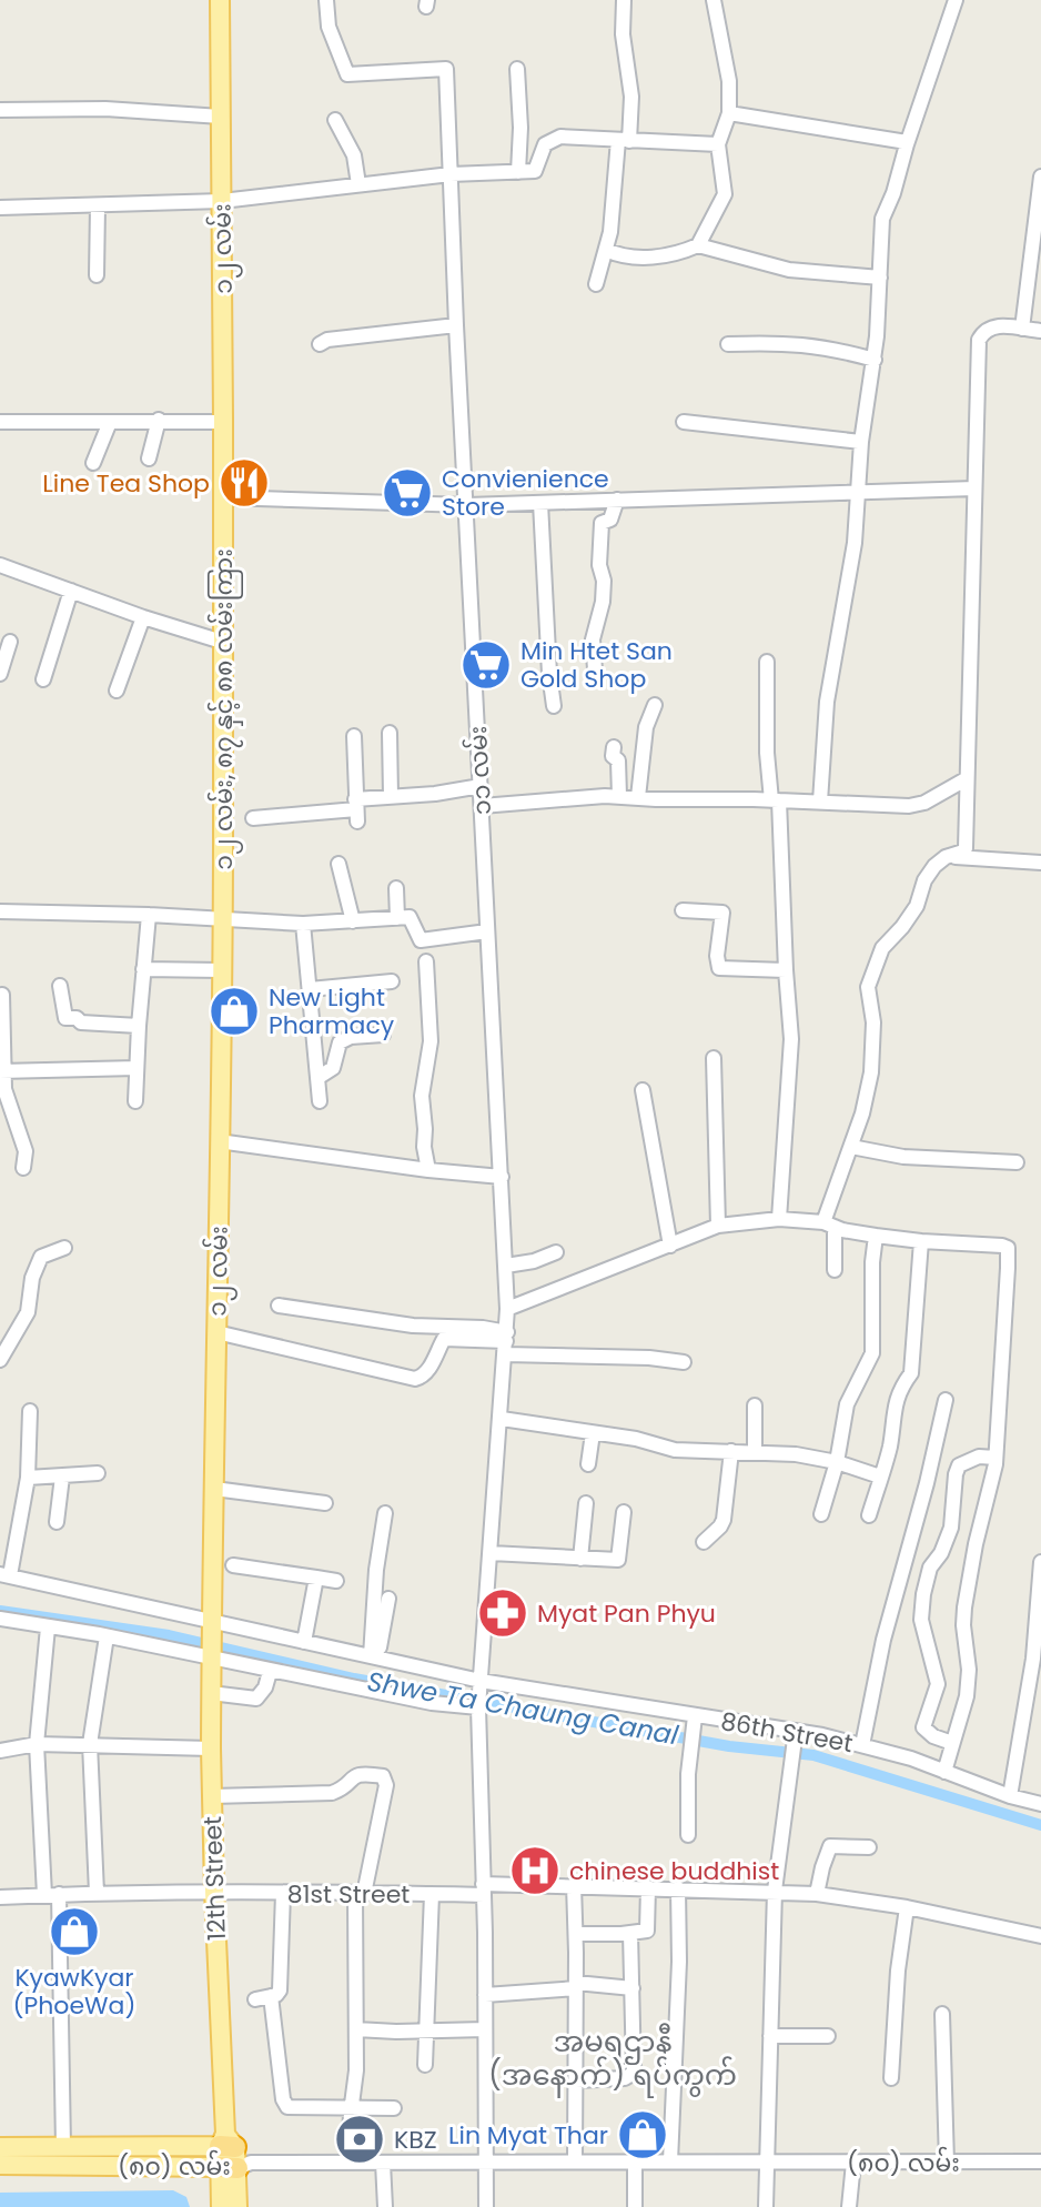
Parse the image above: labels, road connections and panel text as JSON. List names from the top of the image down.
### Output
{
  "streets": {
    "main road": [
      "၁၂ လမ်း",
      "၁၂ လမ်း, ၈၇ နှင့် ၈၈ လမ်းကြား",
      "12th Street",
      "(၈၀) လမ်း"
    ],
    "street": ["၁၁ လမ်း", "86th Street", "81st Street"]
  },
  "crossings": [
    ["၁၂ လမ်း", "၁၂ လမ်း, ၈၇ နှင့် ၈၈ လမ်းကြား"],
    ["၁၂ လမ်း", "86th Street"],
    ["၁၂ လမ်း", "12th Street"],
    ["၁၁ လမ်း", "86th Street"],
    ["86th Street", "12th Street"],
    ["12th Street", "81st Street"],
    ["12th Street", "(၈၀) လမ်း"]
  ],
  "districts": ["အမရဌာနီ (အနောက်) ရပ်ကွက်"],
  "water": ["Shwe Ta Chaung Canal"],
  "places": {
    "restaurant": ["Line Tea Shop"],
    "supermarket": ["Convienience Store", "Min Htet San Gold Shop"],
    "shop": ["New Light Pharmacy", "KyawKyar (PhoeWa)", "Lin Myat Thar"],
    "pharmacy": ["Myat Pan Phyu"],
    "hospital": ["chinese buddhist"],
    "bank": ["KBZ"]
  }
}
